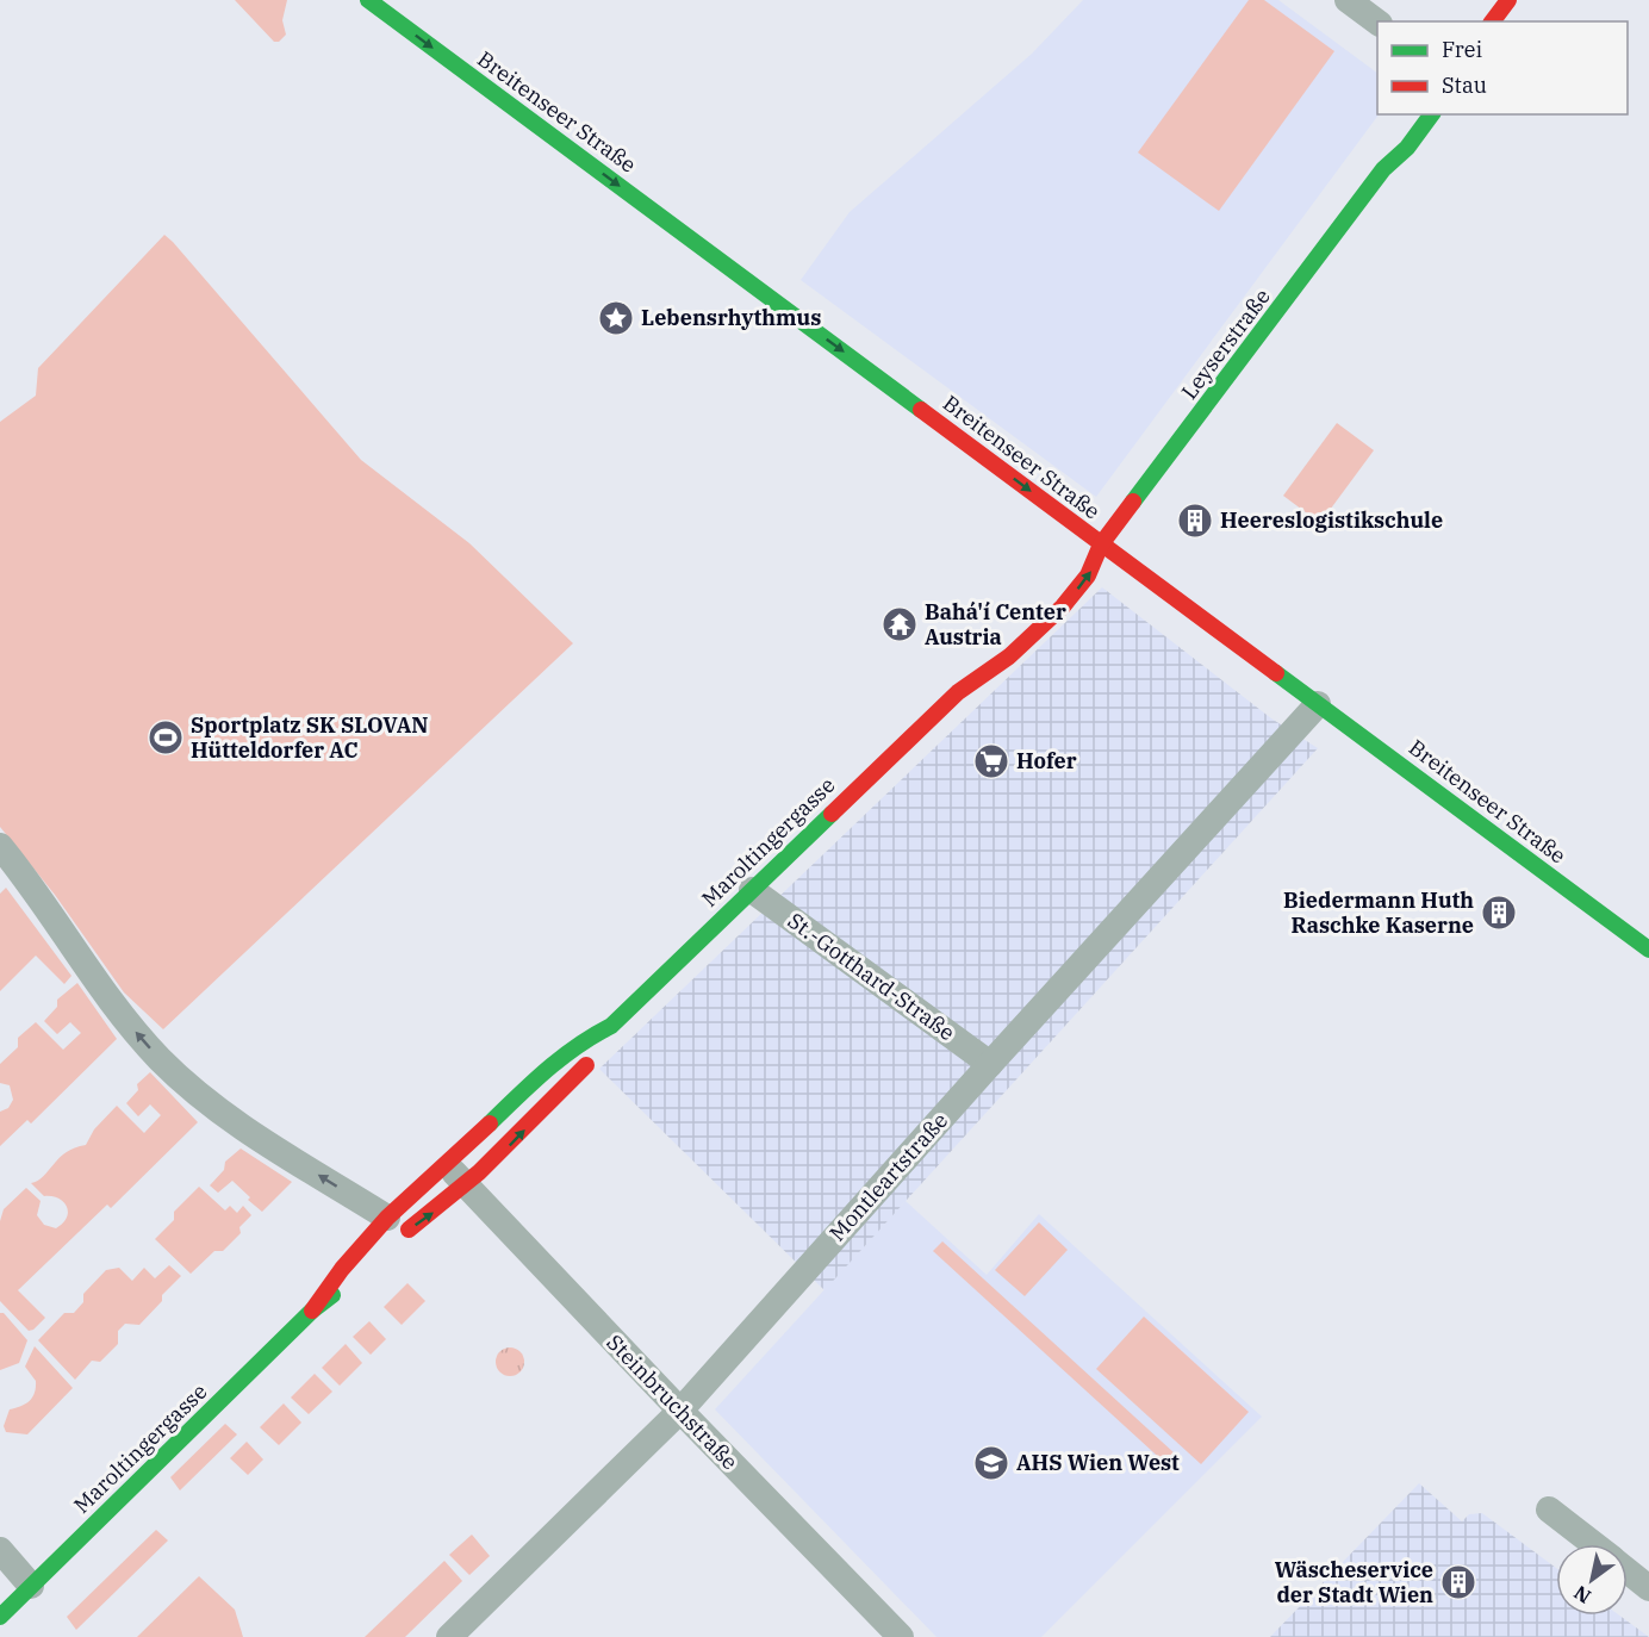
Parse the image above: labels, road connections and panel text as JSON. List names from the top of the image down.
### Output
{
  "streets": {
    "main road": ["Breitenseer Straße", "Leyserstraße", "Maroltingergasse"],
    "street": ["St.-Gotthard-Straße", "Montleartstraße", "Steinbruchstraße"]
  },
  "crossings": [
    ["Breitenseer Straße", "Leyserstraße"],
    ["Breitenseer Straße", "Maroltingergasse"],
    ["Breitenseer Straße", "Montleartstraße"],
    ["Leyserstraße", "Maroltingergasse"],
    ["Maroltingergasse", "St.-Gotthard-Straße"],
    ["Maroltingergasse", "Steinbruchstraße"],
    ["St.-Gotthard-Straße", "Montleartstraße"],
    ["Montleartstraße", "Steinbruchstraße"]
  ],
  "one_way": ["Breitenseer Straße"],
  "places": {
    "place": ["Lebensrhythmus"],
    "building": ["Heereslogistikschule", "Biedermann Huth Raschke Kaserne", "Wäscheservice der Stadt Wien"],
    "temple": ["Bahá'í Center Austria"],
    "sports": ["Sportplatz SK SLOVAN Hütteldorfer AC"],
    "supermarket": ["Hofer"],
    "school or university": ["AHS Wien West"]
  },
  "legend": ["Frei", "Stau"],
  "north": "bottom left"
}
